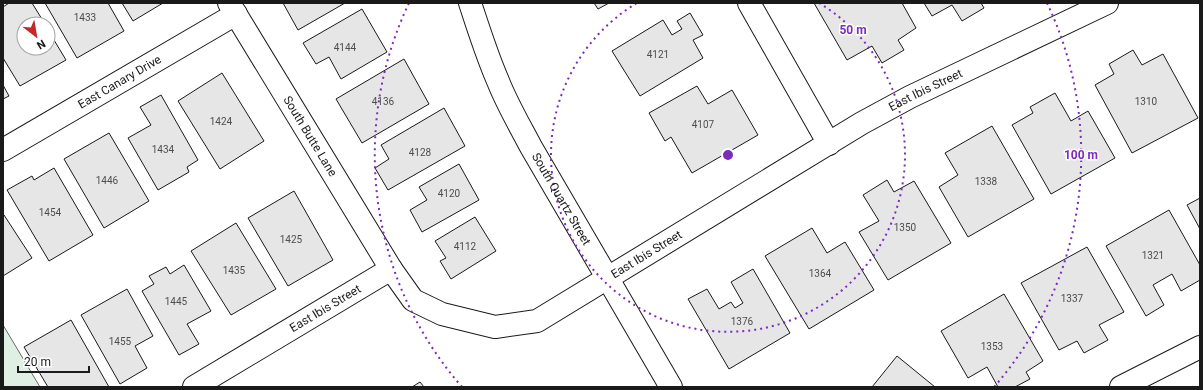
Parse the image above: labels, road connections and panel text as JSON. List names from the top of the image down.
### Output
{
  "streets": {
    "street": [
      "East Canary Drive",
      "East Ibis Street",
      "South Butte Lane",
      "South Quartz Street"
    ]
  },
  "crossings": [
    ["East Canary Drive", "South Butte Lane"],
    ["East Ibis Street", "South Butte Lane"],
    ["East Ibis Street", "South Quartz Street"]
  ],
  "house_numbers": [
    "1433",
    "4144",
    "4121",
    "4136",
    "1310",
    "1424",
    "4107",
    "1434",
    "4128",
    "1446",
    "1338",
    "4120",
    "1454",
    "1350",
    "1425",
    "4112",
    "1321",
    "1435",
    "1364",
    "1337",
    "1445",
    "1376",
    "1455",
    "1353"
  ],
  "scale_bar": "20 m",
  "north": "bottom right",
  "rings": ["50 m", "100 m"]
}
